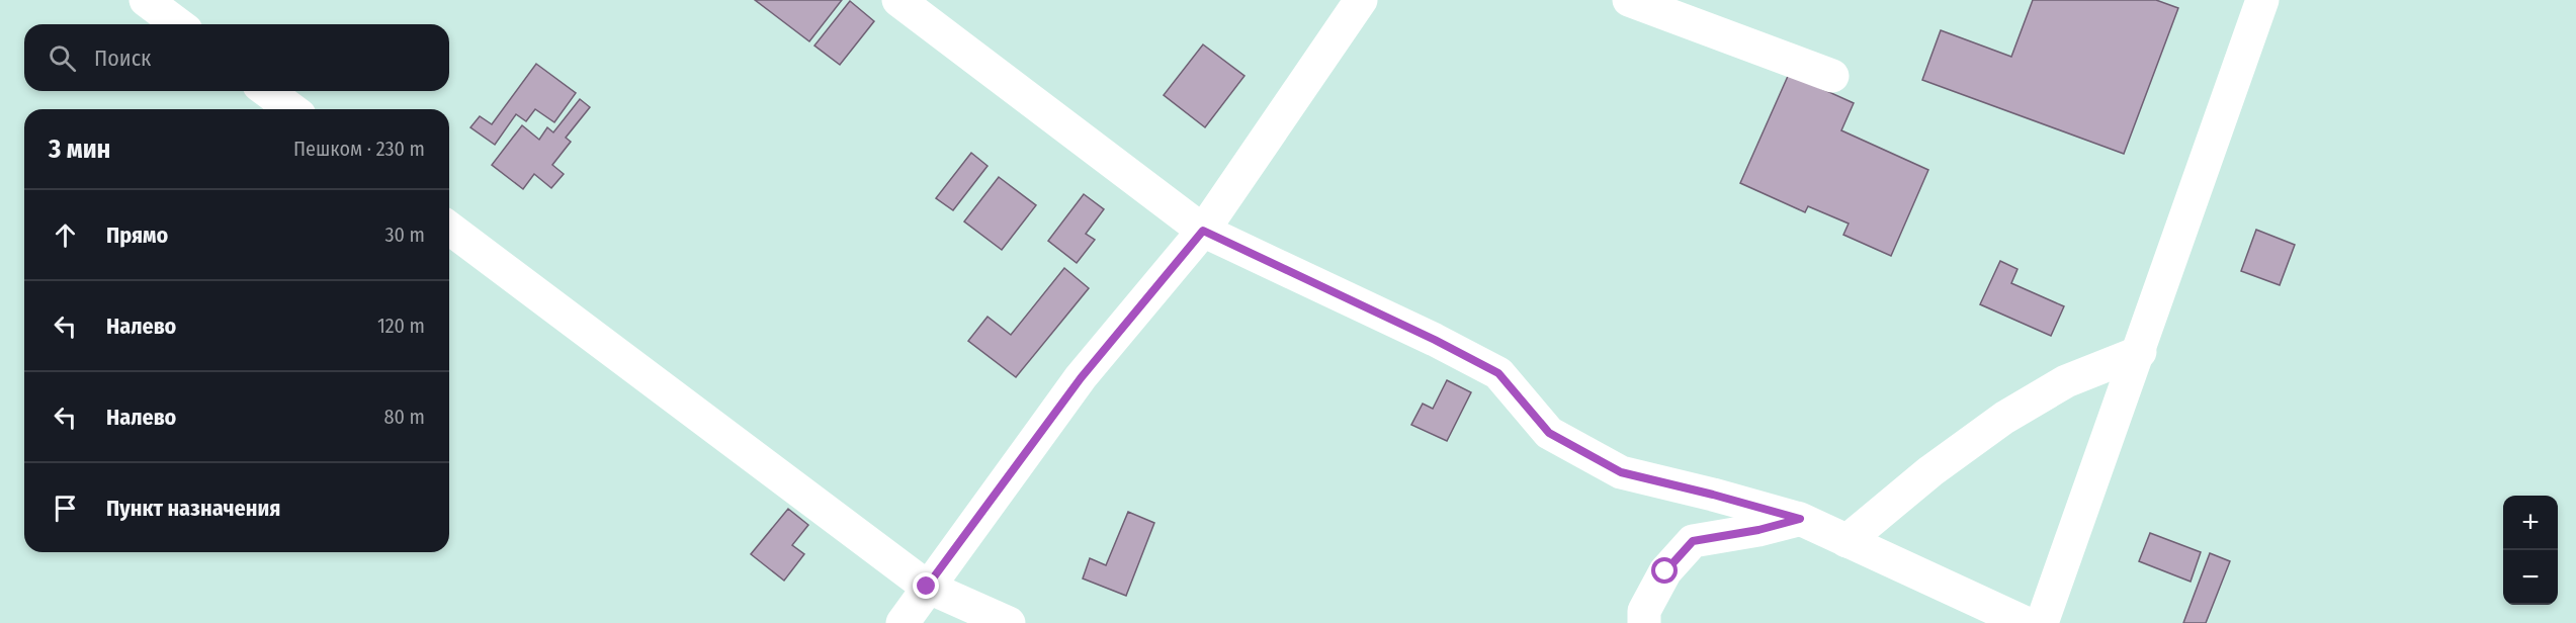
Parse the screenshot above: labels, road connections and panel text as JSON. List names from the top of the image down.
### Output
{
  "page": {
    "search": "Поиск",
    "heading": ["3 мин", "Пешком · 230 m"],
    "list": [
      ["Прямо", "30 m"],
      ["Налево", "120 m"],
      ["Налево", "80 m"],
      "Пункт назначения"
    ],
    "map_buttons": ["+", "−"]
  }
}
